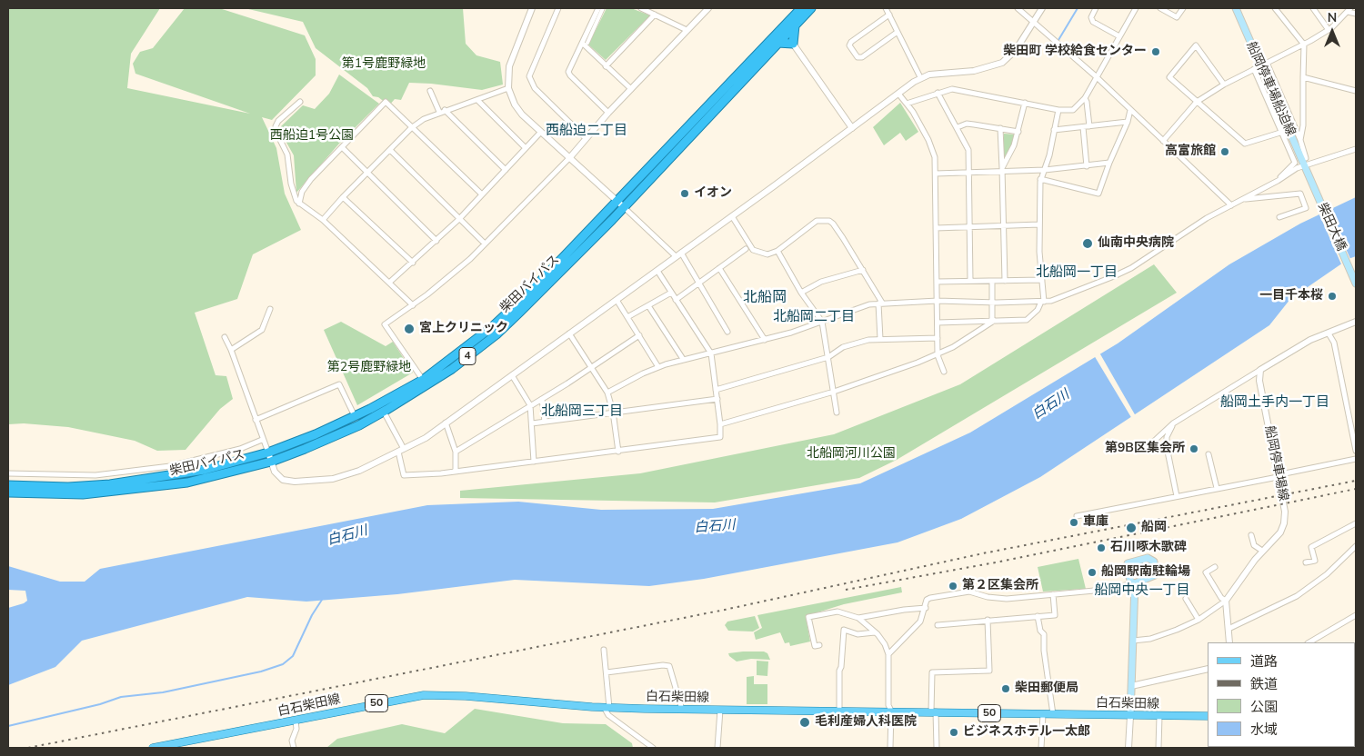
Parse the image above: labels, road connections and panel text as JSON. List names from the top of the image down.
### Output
{
  "streets": {
    "highway": ["柴田バイパス", "4"],
    "main road": [
      "船岡停車場船迫線",
      "柴田大橋",
      "白石柴田線",
      "50"
    ],
    "street": ["船岡停車場線"]
  },
  "crossings": [
    ["船岡停車場船迫線", "柴田大橋"]
  ],
  "districts": [
    "西船迫二丁目",
    "北船岡一丁目",
    "北船岡",
    "北船岡二丁目",
    "船岡土手内一丁目",
    "北船岡三丁目",
    "船岡中央一丁目"
  ],
  "water": ["白石川"],
  "parks": [
    "第1号鹿野緑地",
    "西船迫1号公園",
    "第2号鹿野緑地",
    "北船岡河川公園"
  ],
  "places": [
    "柴田町 学校給食センター",
    "高富旅館",
    "イオン",
    "仙南中央病院",
    "一目千本桜",
    "宮上クリニック",
    "第9B区集会所",
    "車庫",
    "船岡",
    "石川啄木歌碑",
    "船岡駅南駐輪場",
    "第２区集会所",
    "柴田郵便局",
    "毛利産婦人科医院",
    "ビジネスホテル一太郎"
  ],
  "legend": [
    "道路",
    "鉄道",
    "公園",
    "水域"
  ],
  "north": "top"
}
